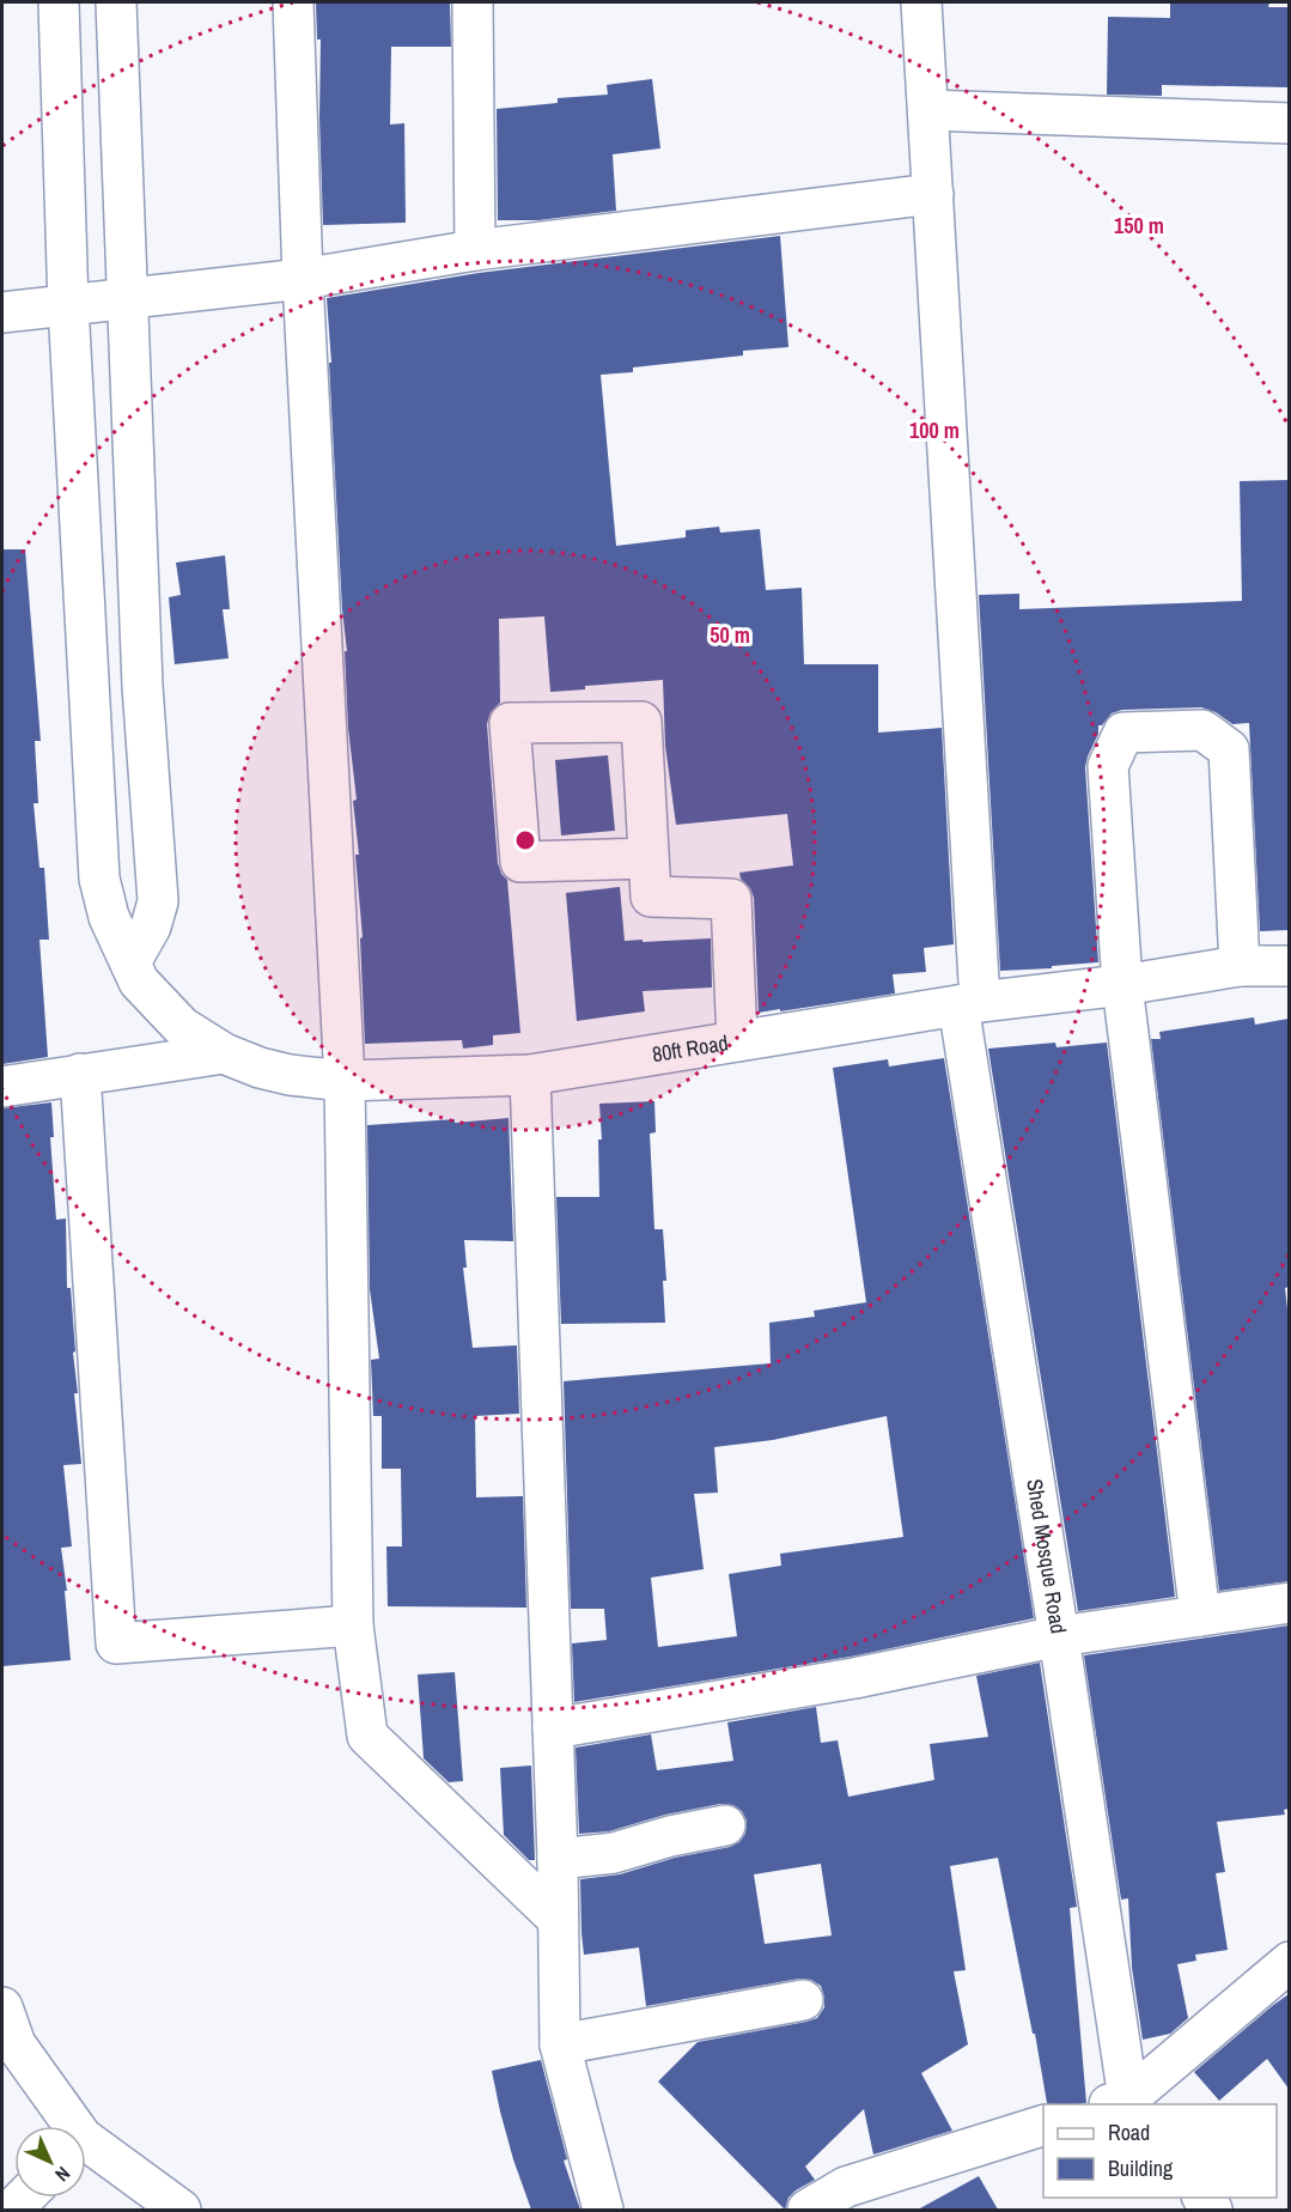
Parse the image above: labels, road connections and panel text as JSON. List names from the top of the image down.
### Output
{
  "streets": {
    "street": ["80ft Road", "Shed Mosque Road"]
  },
  "crossings": [
    ["80ft Road", "Shed Mosque Road"]
  ],
  "legend": ["Road", "Building"],
  "north": "bottom right",
  "rings": ["150 m", "100 m", "50 m"]
}
